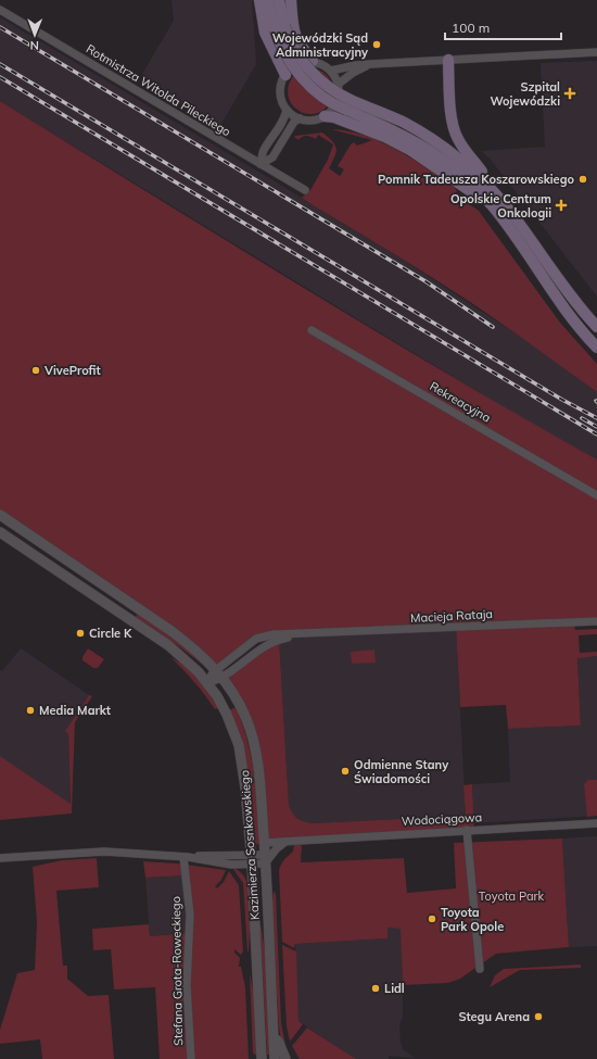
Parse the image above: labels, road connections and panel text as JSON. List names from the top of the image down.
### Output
{
  "streets": {
    "street": [
      "Rotmistrza Witolda Pileckiego",
      "Rekreacyjna",
      "Macieja Rataja",
      "Wodociągowa",
      "Kazimierza Sosnkowskiego",
      "Stefana Grota-Roweckiego"
    ]
  },
  "crossings": [
    ["Macieja Rataja", "Kazimierza Sosnkowskiego"],
    ["Wodociągowa", "Kazimierza Sosnkowskiego"]
  ],
  "parks": ["Toyota Park"],
  "places": {
    "other": [
      "Wojewódzki Sąd Administracyjny",
      "Pomnik Tadeusza Koszarowskiego",
      "ViveProfit",
      "Circle K",
      "Media Markt",
      "Odmienne Stany Świadomości",
      "Toyota Park Opole",
      "Lidl",
      "Stegu Arena"
    ],
    "health": ["Szpital Wojewódzki", "Opolskie Centrum Onkologii"]
  },
  "scale_bar": "100 m",
  "north": "bottom"
}
